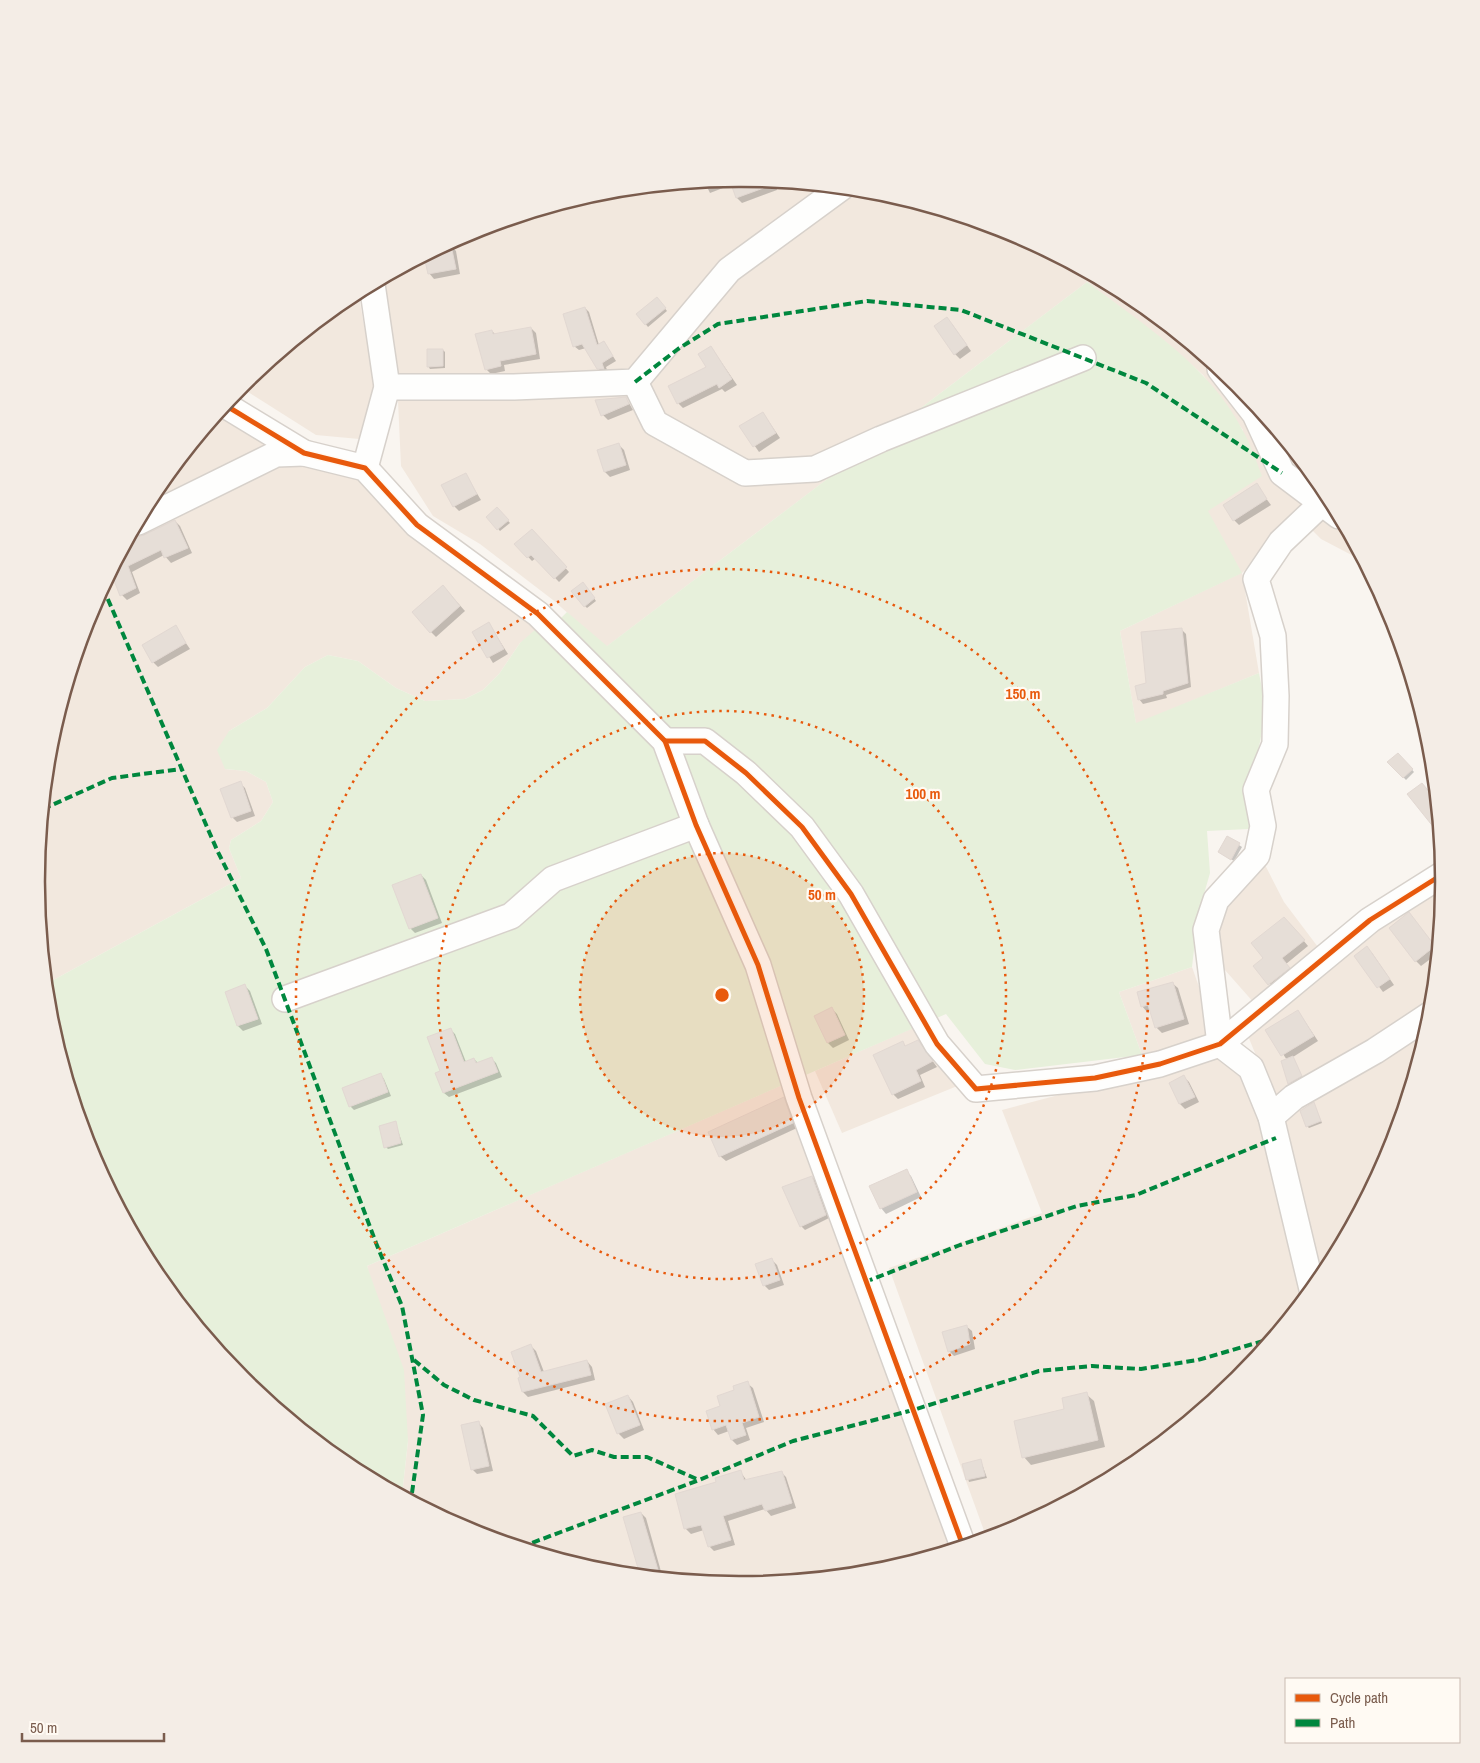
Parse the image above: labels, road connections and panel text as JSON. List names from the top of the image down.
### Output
{
  "legend": ["Cycle path", "Path"],
  "scale_bar": "50 m",
  "rings": ["150 m", "100 m", "50 m"]
}
